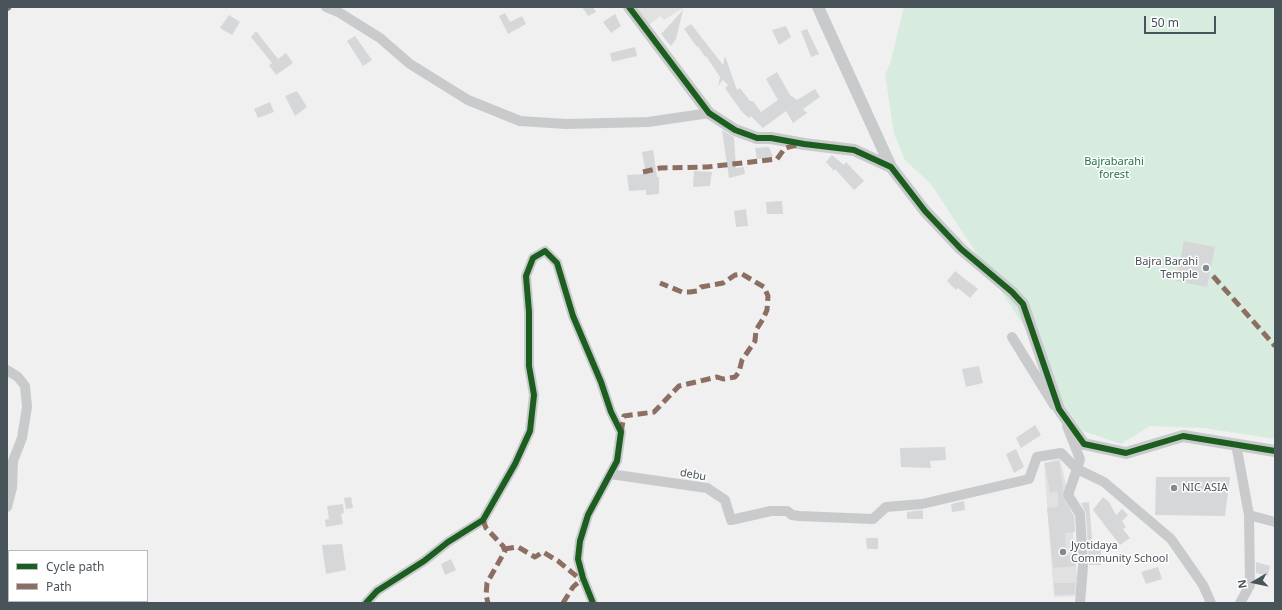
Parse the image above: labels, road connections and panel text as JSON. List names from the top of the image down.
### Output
{
  "streets": {
    "street": ["debu"]
  },
  "parks": ["Bajrabarahi forest"],
  "places": ["Bajra Barahi Temple", "NIC ASIA", "Jyotidaya Community School"],
  "legend": ["Cycle path", "Path"],
  "scale_bar": "50 m",
  "north": "left"
}
